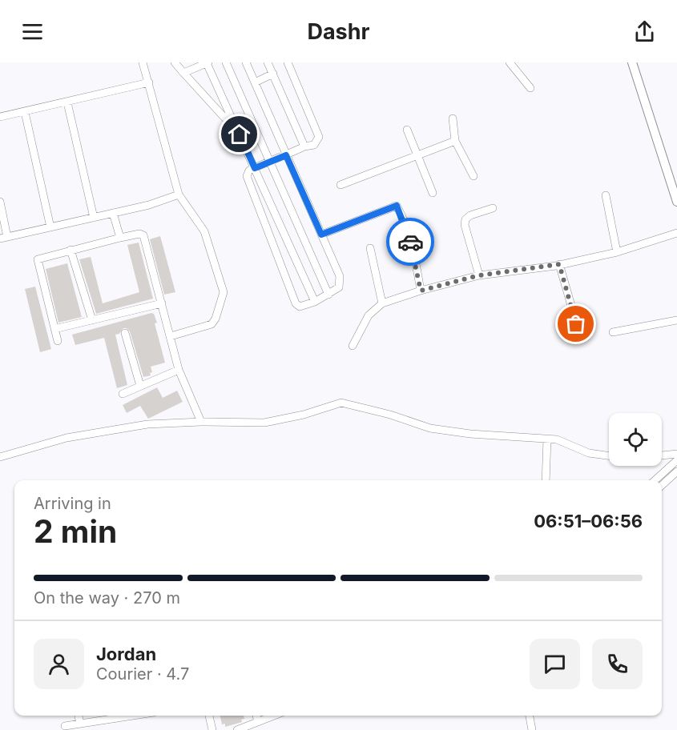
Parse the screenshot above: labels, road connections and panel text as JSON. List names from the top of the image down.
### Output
{
  "page": {
    "header": "Dashr",
    "heading": ["2 min", "Arriving in", "06:51–06:56"],
    "panel": ["Jordan", "Courier · 4.7"],
    "bar": "On the way · 270 m"
  }
}
